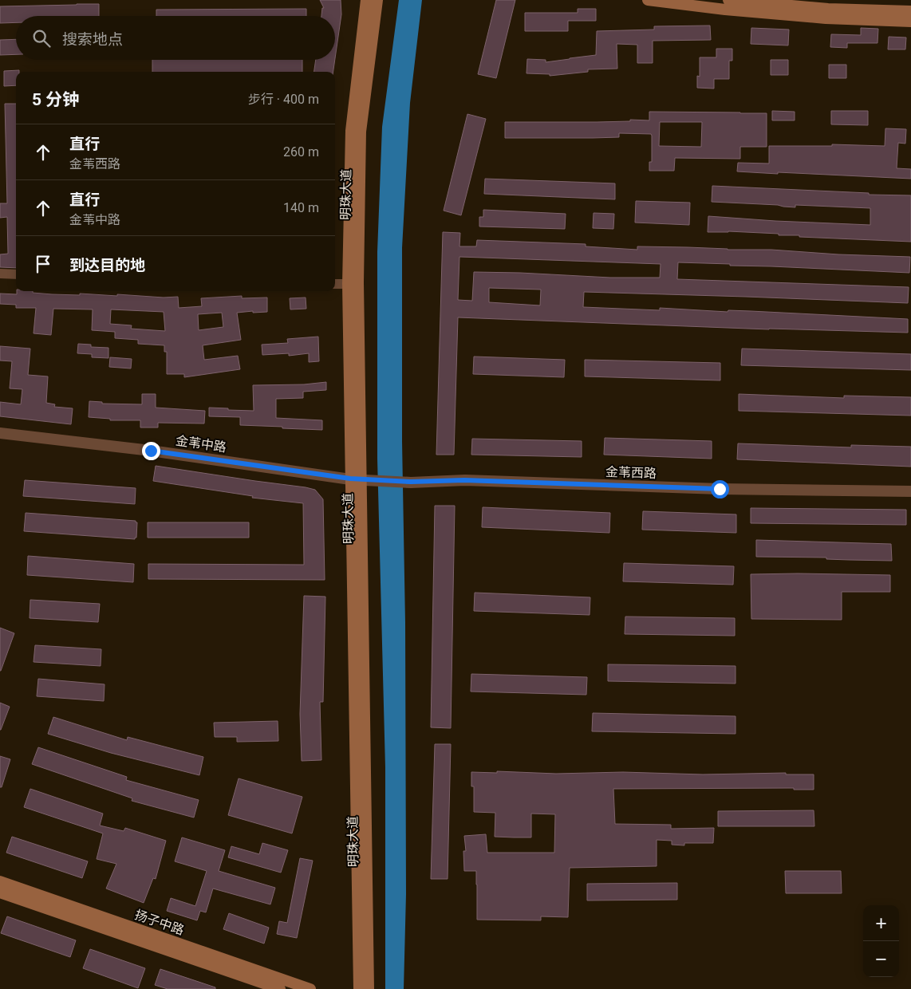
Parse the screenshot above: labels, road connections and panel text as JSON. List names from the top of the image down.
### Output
{
  "streets": {
    "main road": ["明珠大道", "扬子中路"],
    "street": ["金苇中路", "金苇西路"]
  },
  "crossings": [
    ["明珠大道", "金苇中路"],
    ["明珠大道", "金苇西路"],
    ["金苇中路", "金苇西路"]
  ],
  "page": {
    "search": "搜索地点",
    "heading": ["5 分钟", "步行 · 400 m"],
    "list": [
      ["直行", "金苇西路", "260 m"],
      ["直行", "金苇中路", "140 m"],
      "到达目的地"
    ],
    "map_buttons": ["+", "−"]
  }
}
